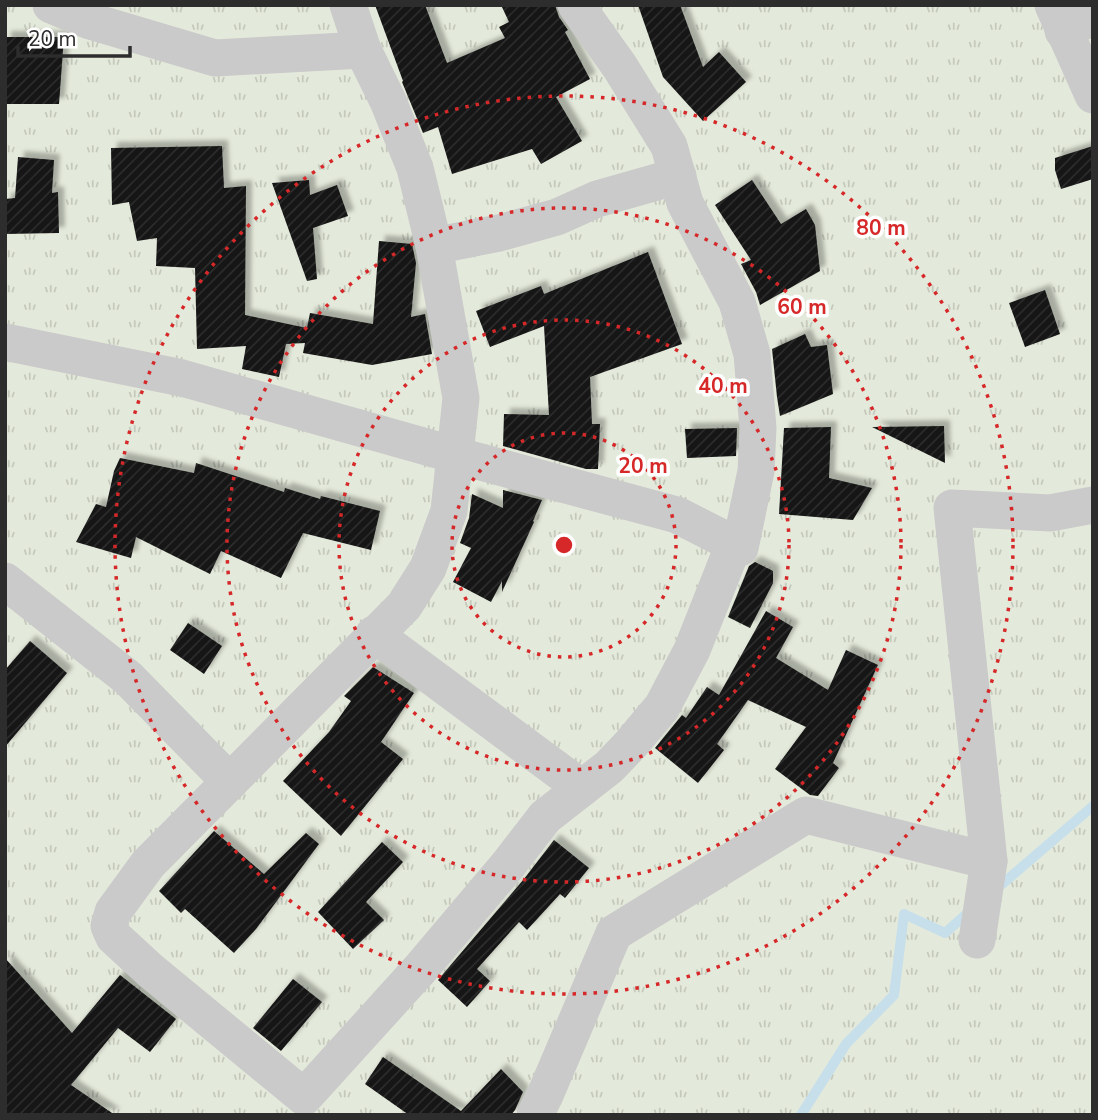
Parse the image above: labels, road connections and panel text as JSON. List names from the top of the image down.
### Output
{
  "scale_bar": "20 m",
  "rings": [
    "80 m",
    "60 m",
    "40 m",
    "20 m"
  ]
}
